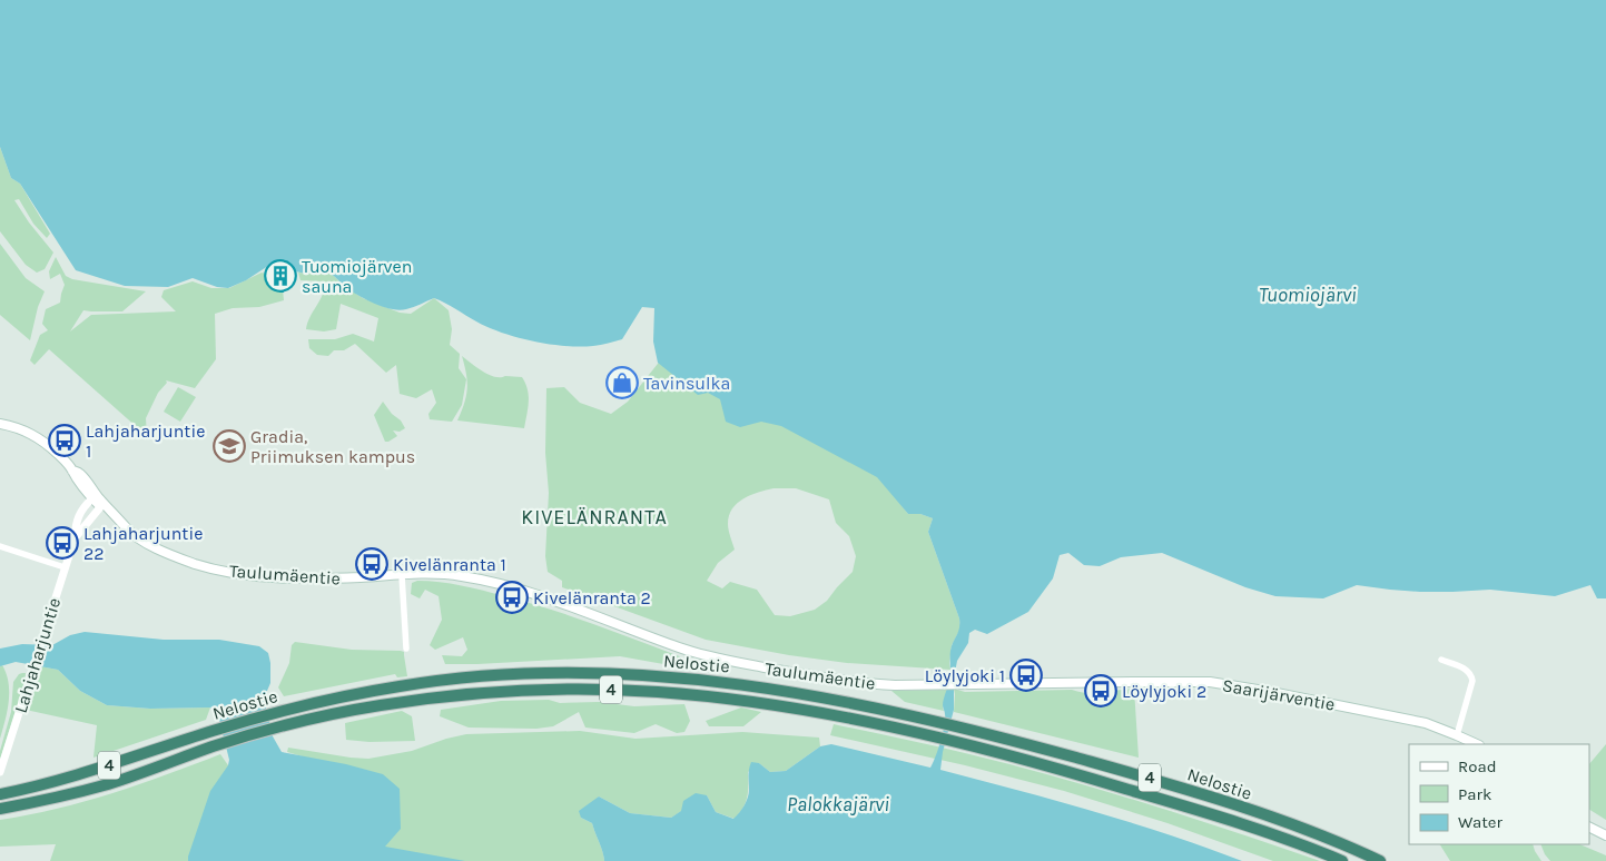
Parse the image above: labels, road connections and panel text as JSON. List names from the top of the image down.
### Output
{
  "streets": {
    "highway": ["Nelostie", "4"],
    "main road": ["Taulumäentie", "Saarijärventie"],
    "street": ["Lahjaharjuntie"]
  },
  "crossings": [
    ["Taulumäentie", "Lahjaharjuntie"],
    ["Taulumäentie", "Saarijärventie"]
  ],
  "districts": ["KIVELÄNRANTA"],
  "water": ["Tuomiojärvi", "Palokkajärvi"],
  "places": {
    "building": ["Tuomiojärven sauna"],
    "shop": ["Tavinsulka"],
    "bus stop": [
      "Lahjaharjuntie 1",
      "Lahjaharjuntie 22",
      "Kivelänranta 1",
      "Kivelänranta 2",
      "Löylyjoki 1",
      "Löylyjoki 2"
    ],
    "school or university": ["Gradia, Priimuksen kampus"]
  },
  "legend": ["Road", "Park", "Water"]
}
